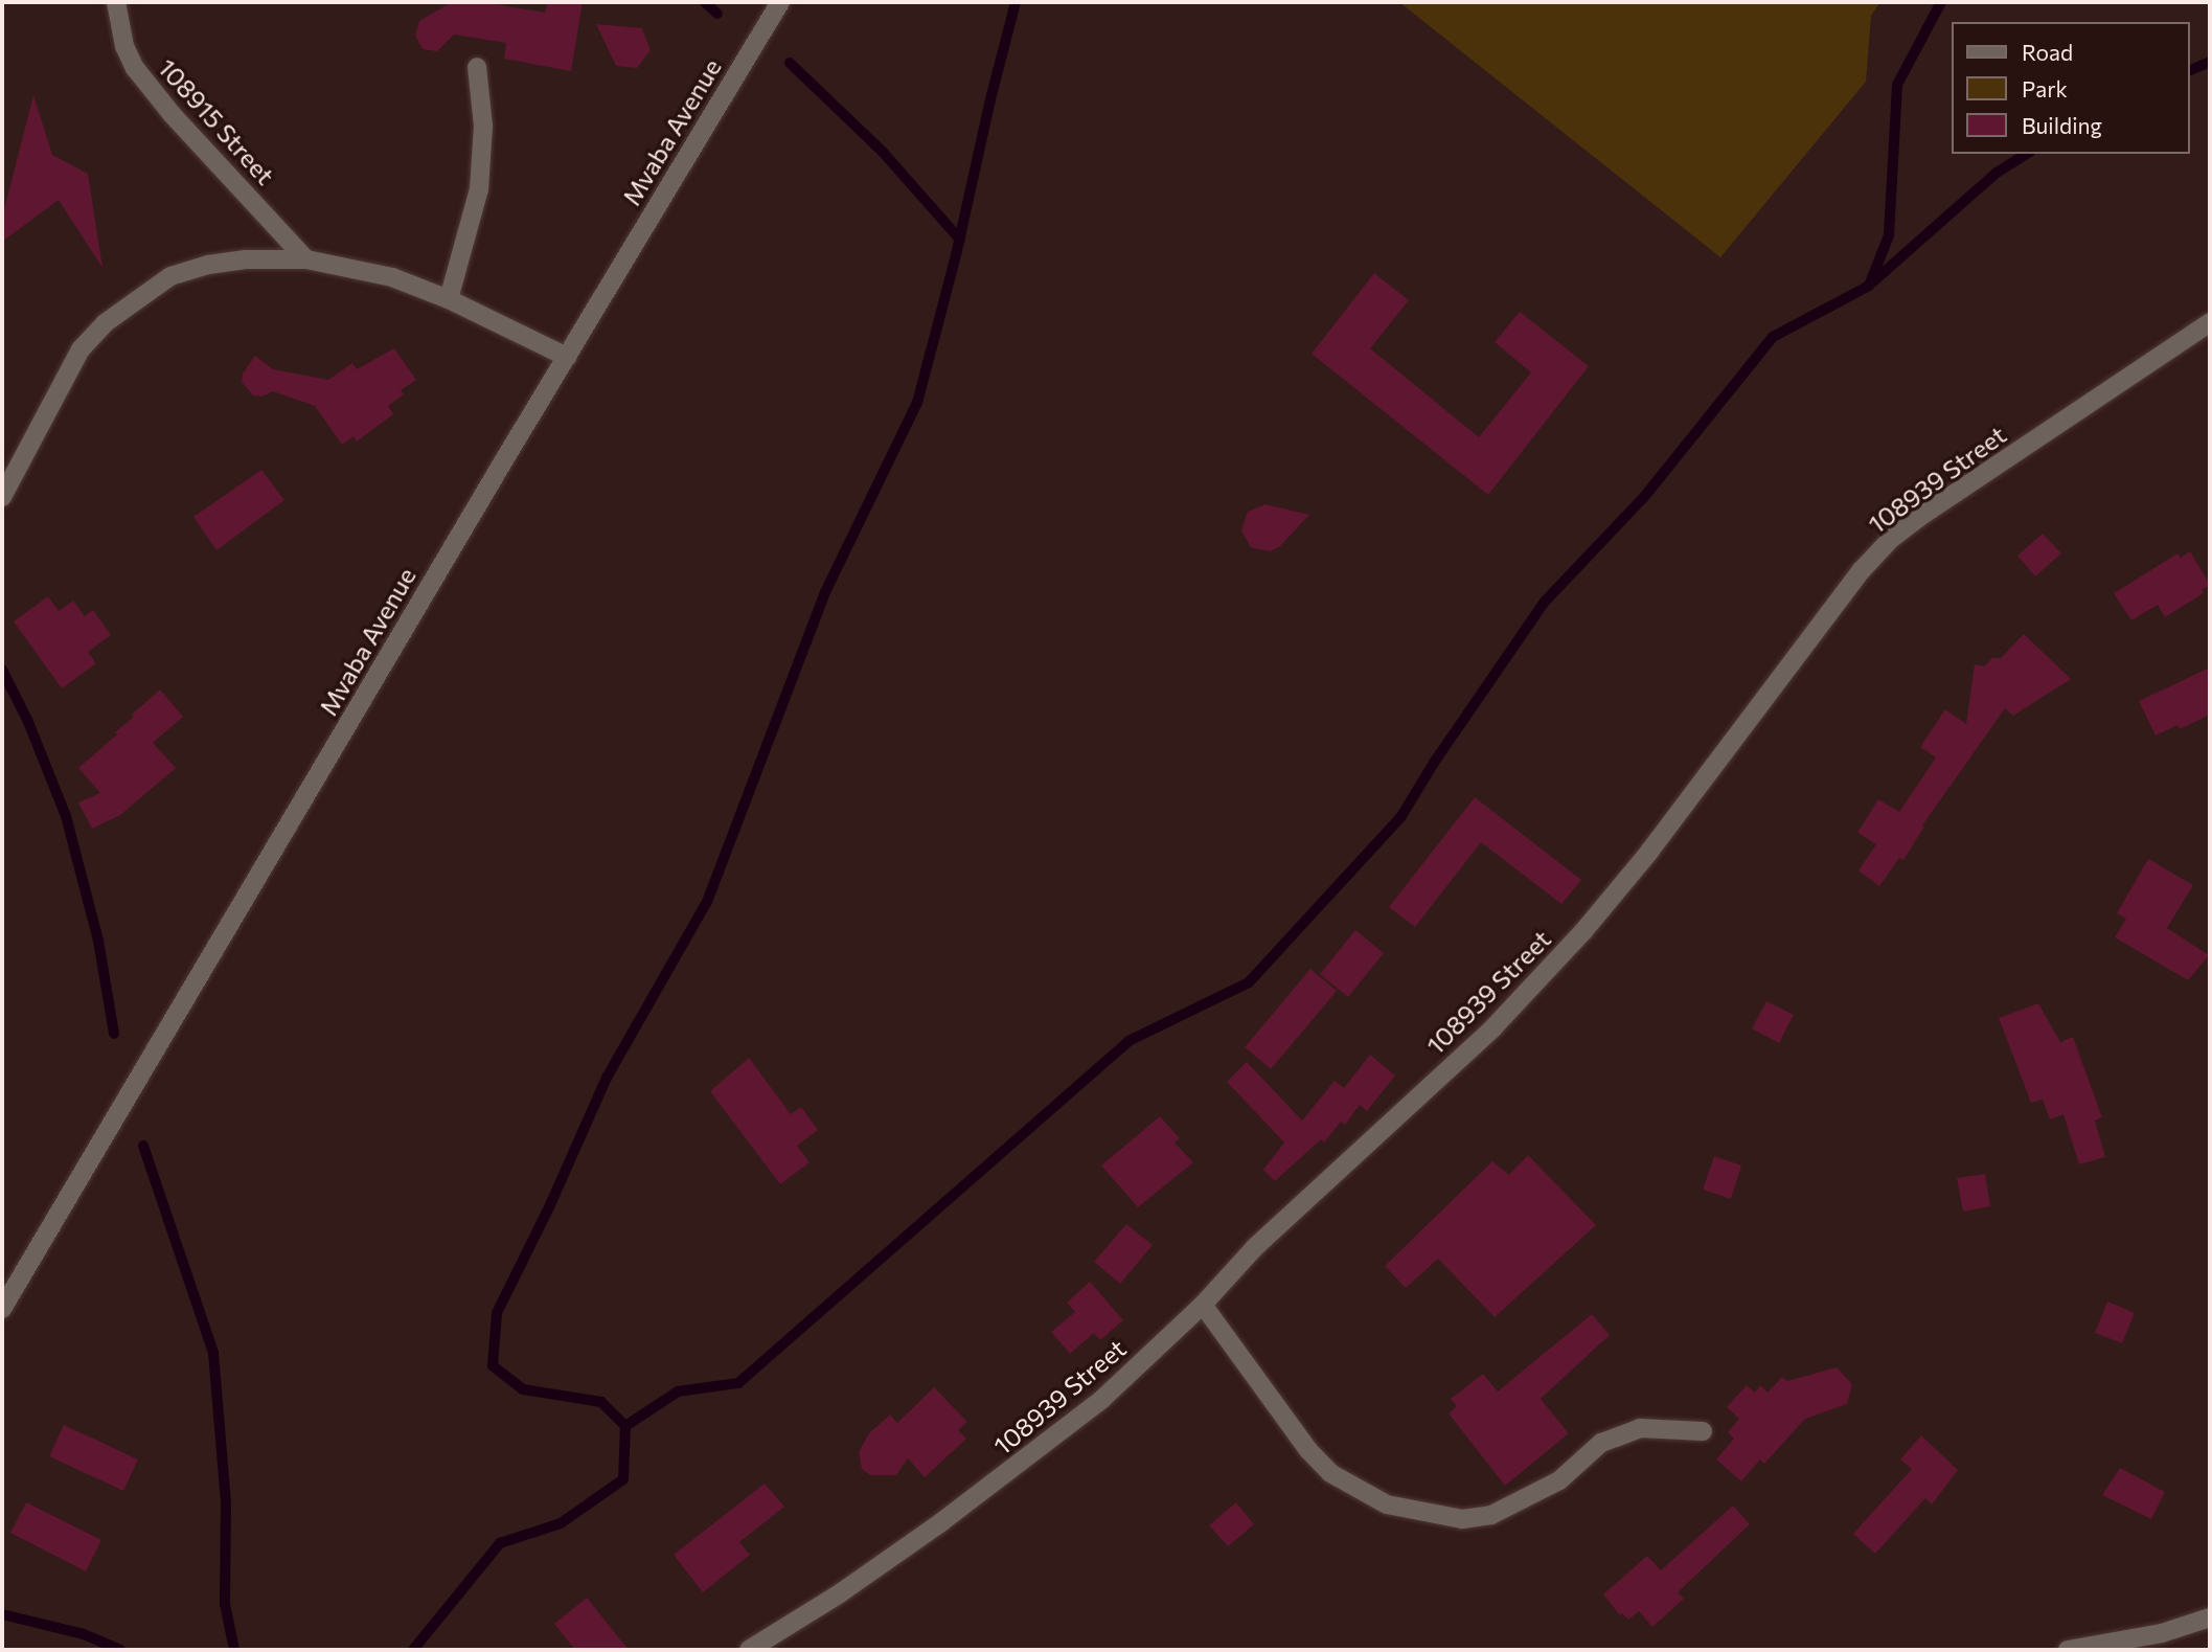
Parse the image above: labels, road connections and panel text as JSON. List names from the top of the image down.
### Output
{
  "streets": {
    "street": ["108915 Street", "Mvaba Avenue", "108939 Street"]
  },
  "legend": ["Road", "Park", "Building"]
}
